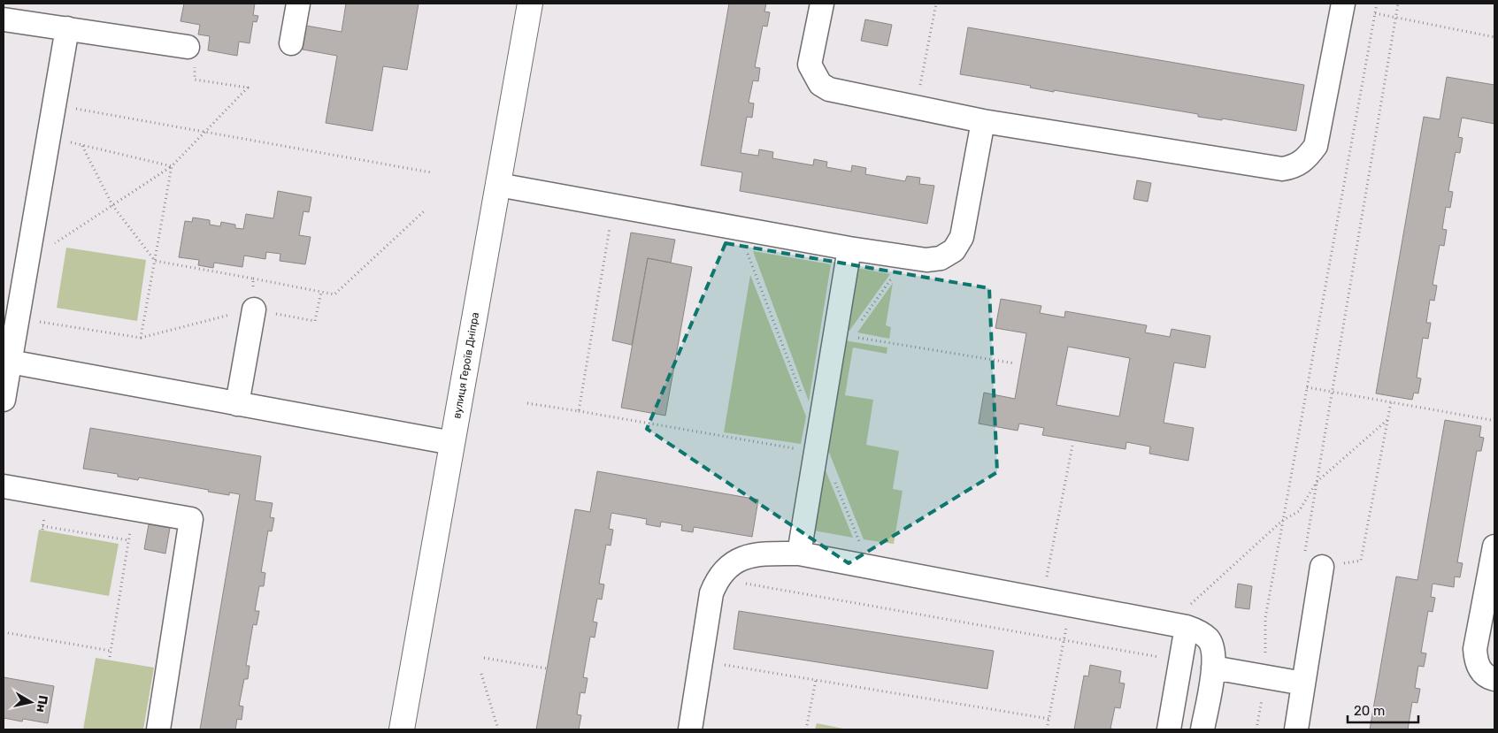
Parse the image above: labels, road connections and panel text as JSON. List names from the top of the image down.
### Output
{
  "streets": {
    "main road": ["вулиця Героїв Дніпра"]
  },
  "scale_bar": "20 m",
  "north": "right"
}
